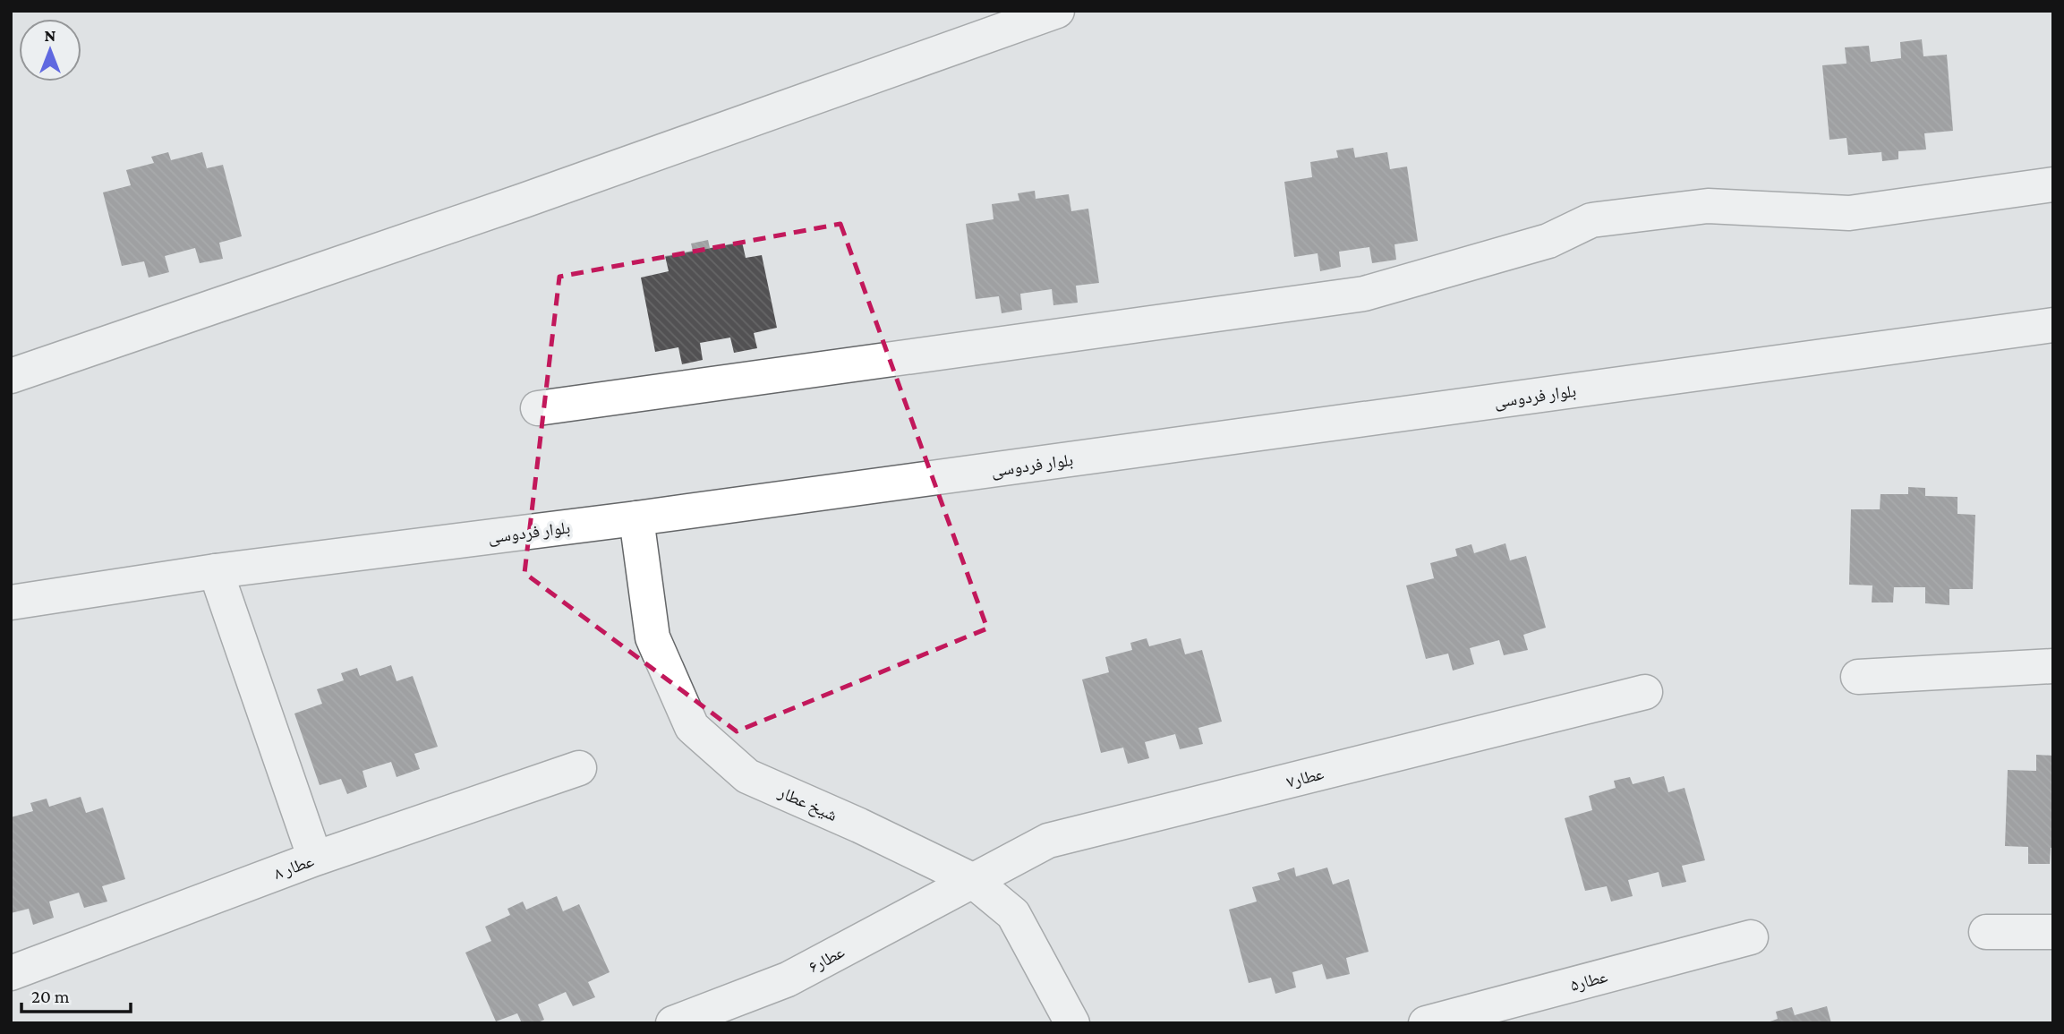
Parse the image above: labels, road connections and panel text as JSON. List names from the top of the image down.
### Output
{
  "streets": {
    "street": [
      "بلوار فردوسی",
      "عطار۷",
      "شیخ عطار",
      "عطار ۸",
      "عطار۶",
      "عطار۵"
    ]
  },
  "crossings": [
    ["بلوار فردوسی", "شیخ عطار"],
    ["عطار۷", "شیخ عطار"],
    ["عطار۷", "عطار۶"],
    ["شیخ عطار", "عطار۶"]
  ],
  "scale_bar": "20 m",
  "north": "top"
}
